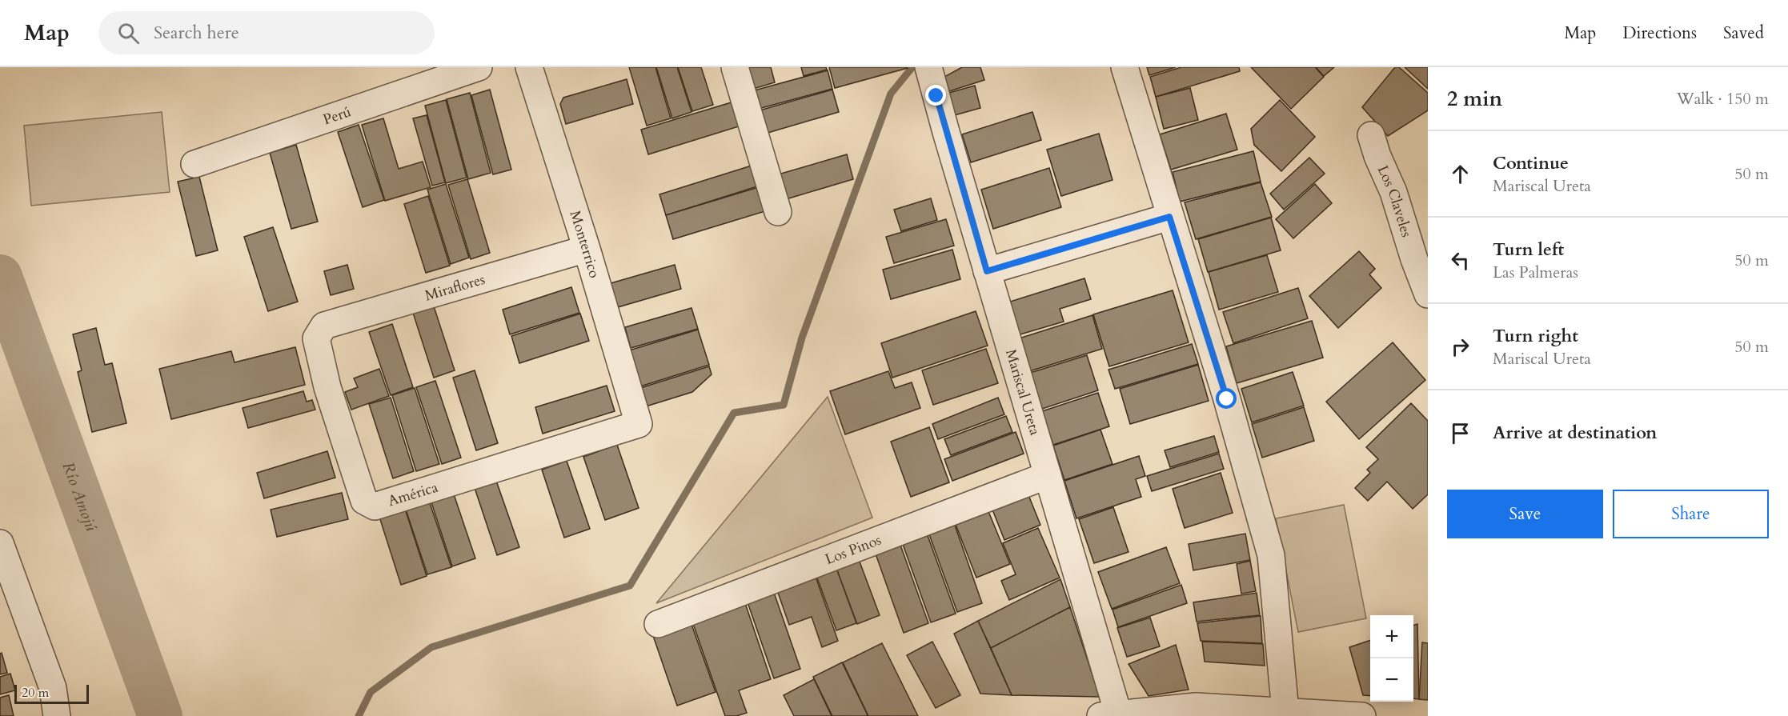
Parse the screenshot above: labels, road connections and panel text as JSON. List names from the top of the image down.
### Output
{
  "streets": {
    "street": [
      "Perú",
      "Los Claveles",
      "Monterrico",
      "Miraflores",
      "Mariscal Ureta",
      "América",
      "Los Pinos"
    ]
  },
  "crossings": [
    ["Monterrico", "Miraflores"],
    ["Monterrico", "América"],
    ["Miraflores", "América"],
    ["Mariscal Ureta", "Los Pinos"]
  ],
  "water": ["Río Amojú"],
  "scale_bar": "20 m",
  "page": {
    "header": "Map",
    "search": "Search here",
    "nav": ["Map", "Directions", "Saved"],
    "heading": ["2 min", "Walk · 150 m"],
    "list": [
      ["Continue", "Mariscal Ureta", "50 m"],
      ["Turn left", "Las Palmeras", "50 m"],
      ["Turn right", "Mariscal Ureta", "50 m"],
      "Arrive at destination"
    ],
    "buttons": ["Save", "Share"],
    "map_buttons": ["+", "−"],
    "scale": "20 m"
  }
}
